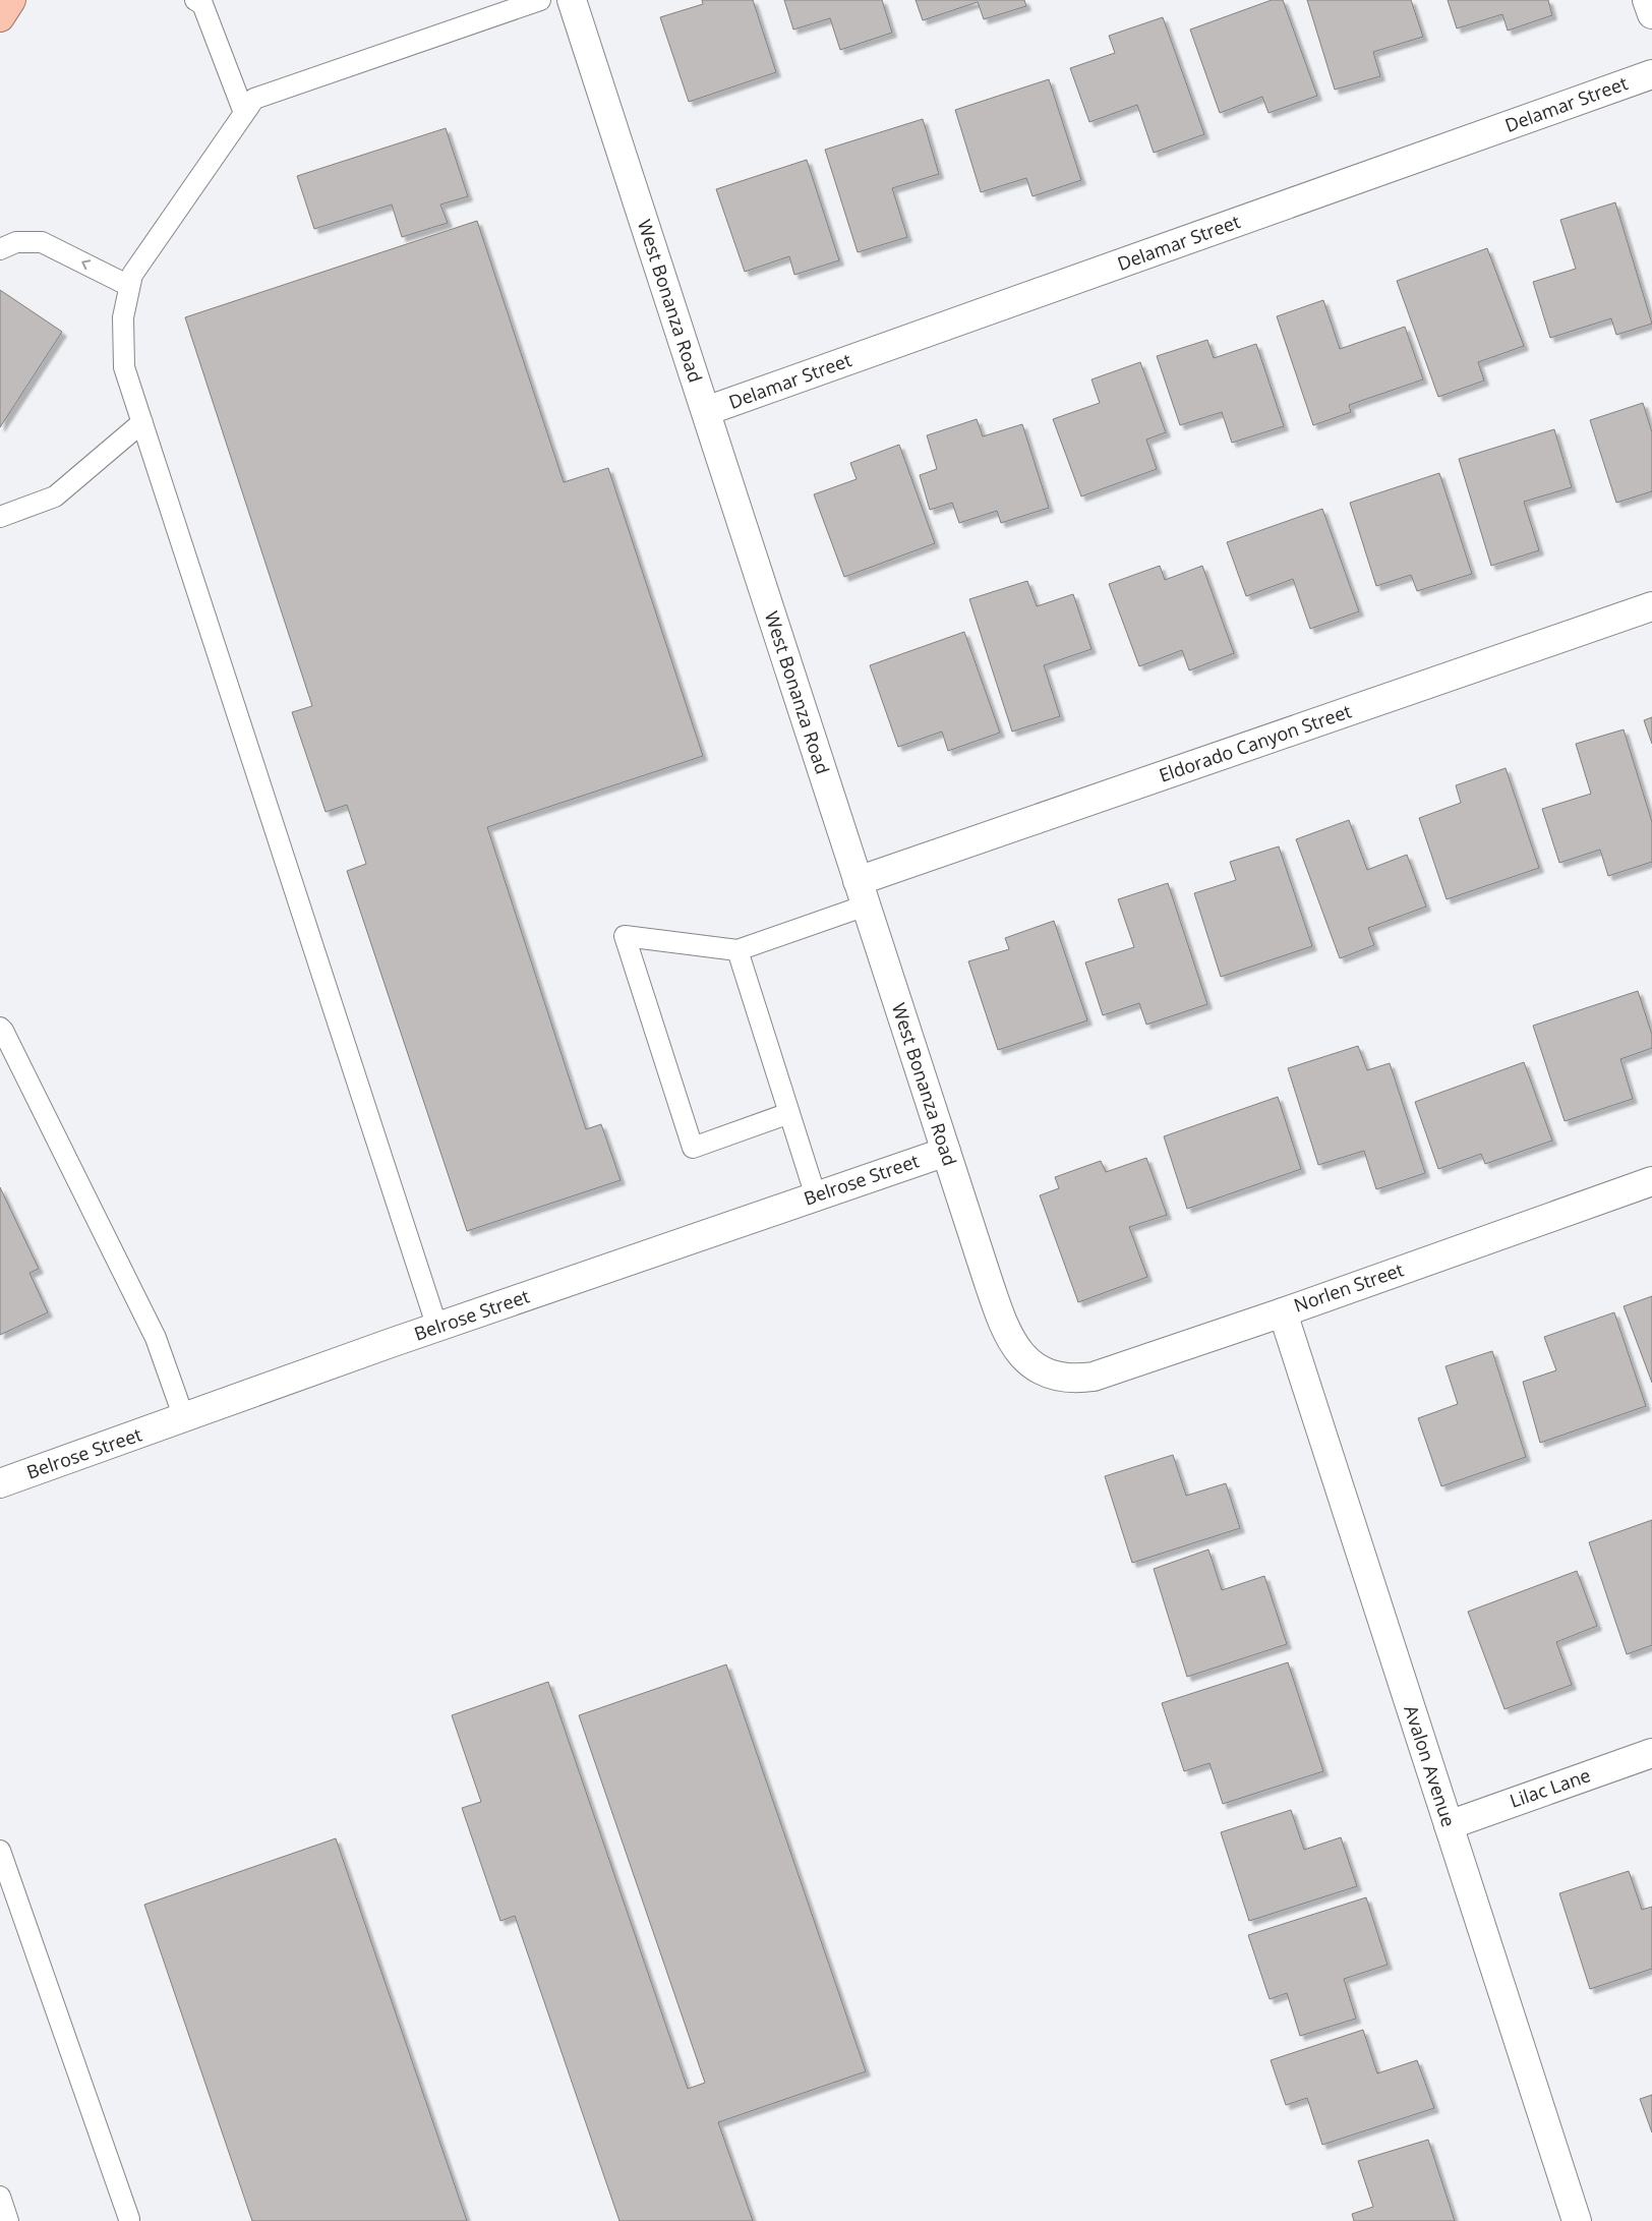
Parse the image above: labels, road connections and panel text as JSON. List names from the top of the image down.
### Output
{
  "streets": {
    "street": [
      "Delamar Street",
      "West Bonanza Road",
      "Eldorado Canyon Street",
      "Belrose Street",
      "Norlen Street",
      "Avalon Avenue",
      "Lilac Lane"
    ]
  },
  "crossings": [
    ["Delamar Street", "West Bonanza Road"],
    ["West Bonanza Road", "Eldorado Canyon Street"],
    ["West Bonanza Road", "Belrose Street"],
    ["West Bonanza Road", "Norlen Street"],
    ["Norlen Street", "Avalon Avenue"],
    ["Avalon Avenue", "Lilac Lane"]
  ]
}
